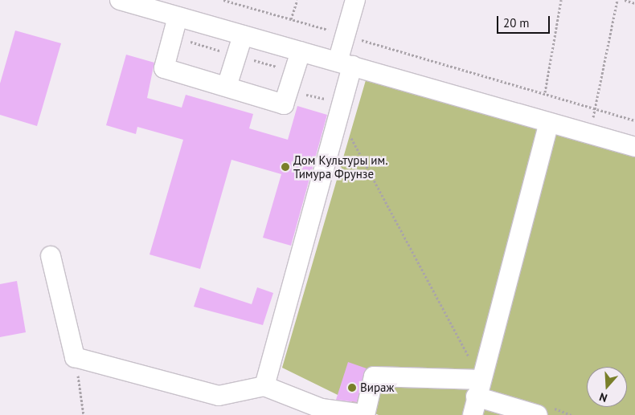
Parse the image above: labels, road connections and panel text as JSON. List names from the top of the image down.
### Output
{
  "places": ["Дом Культуры им. Тимура Фрунзе", "Вираж"],
  "scale_bar": "20 m",
  "north": "bottom"
}
